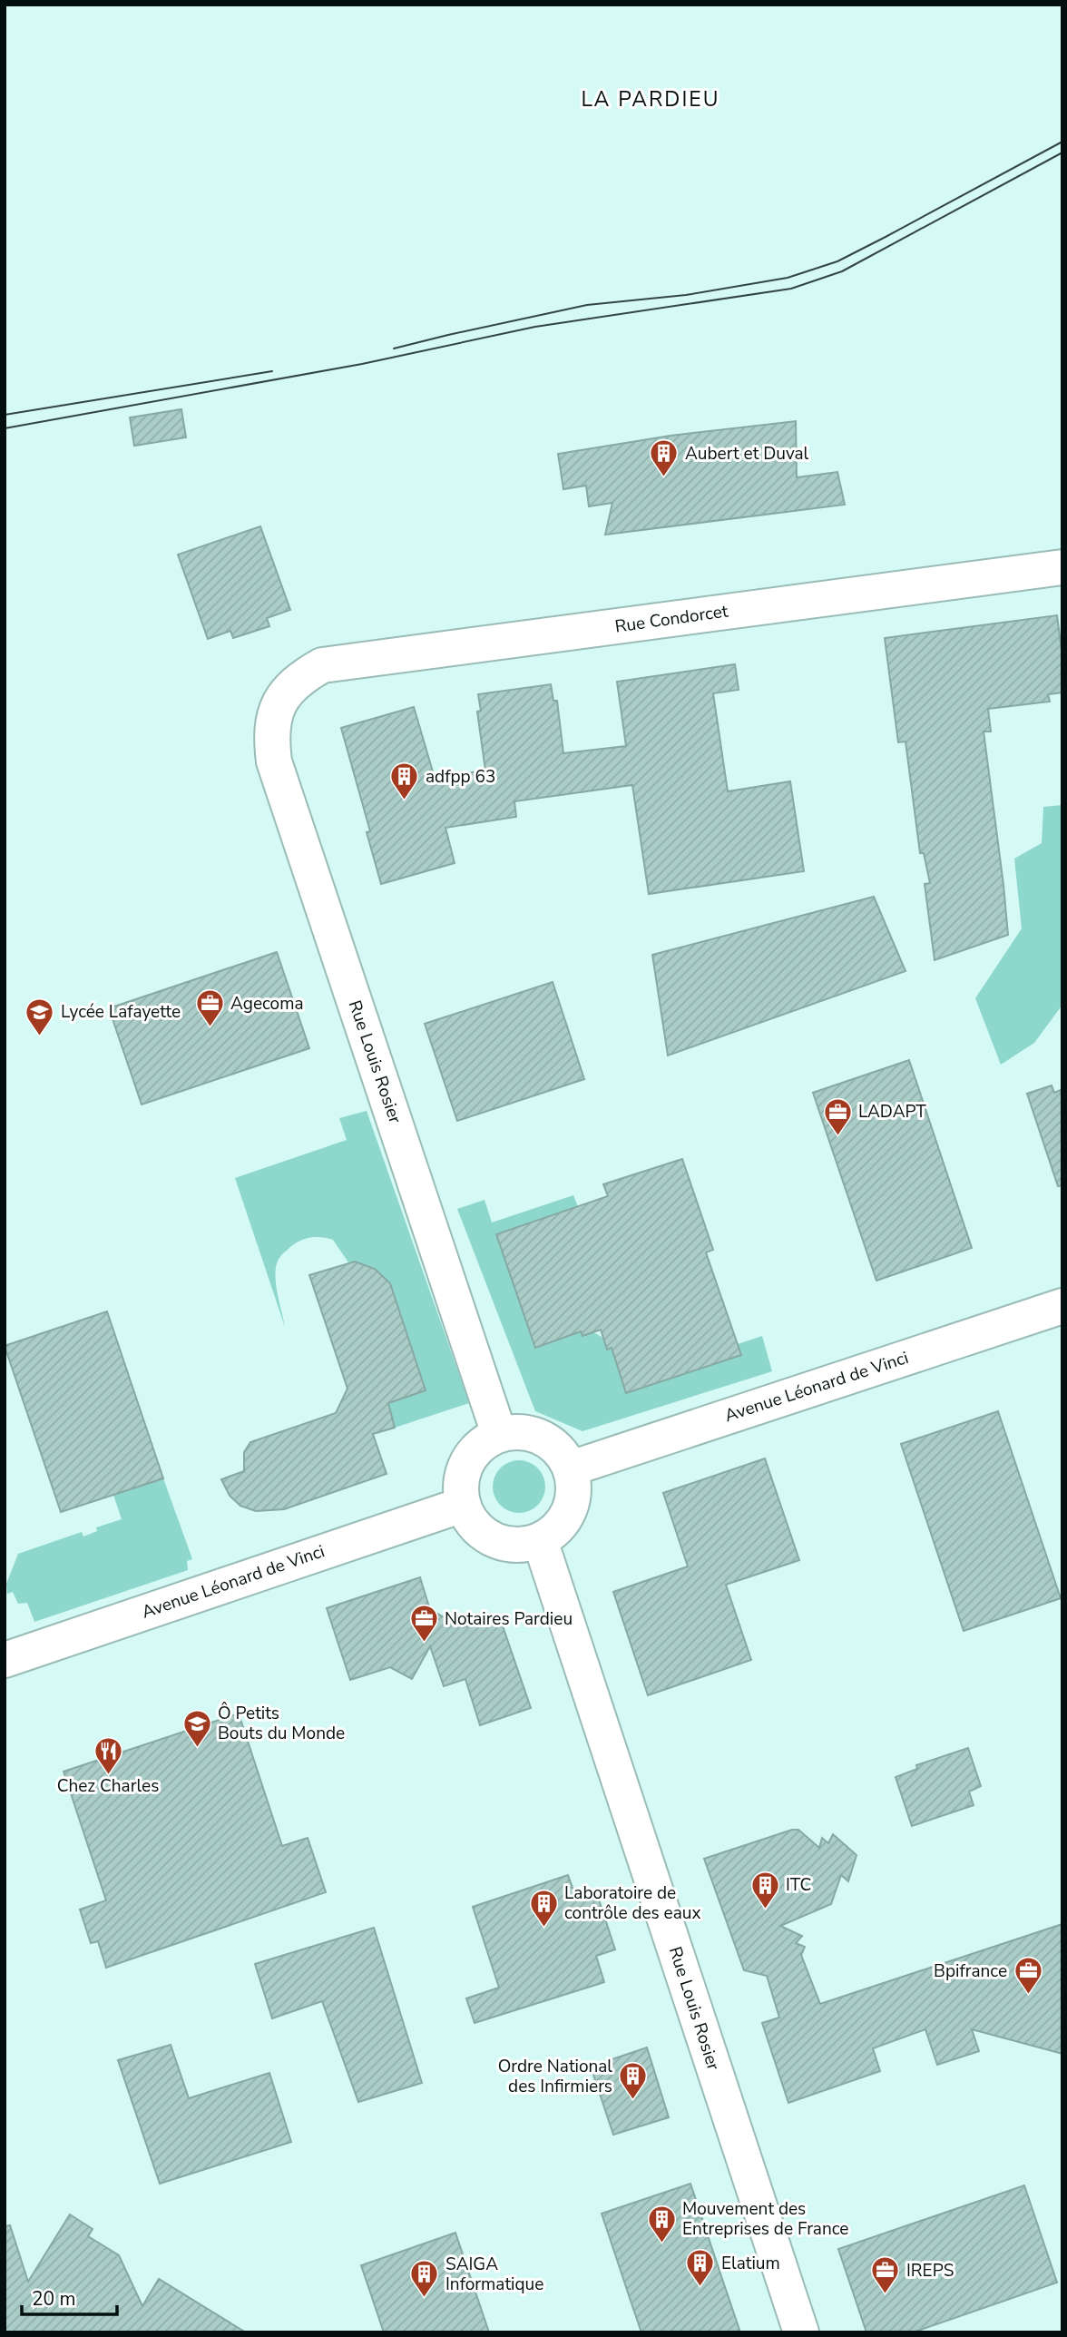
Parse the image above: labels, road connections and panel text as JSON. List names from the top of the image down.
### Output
{
  "streets": {
    "street": ["Rue Condorcet", "Rue Louis Rosier", "Avenue Léonard de Vinci"]
  },
  "crossings": [
    ["Rue Condorcet", "Rue Louis Rosier"],
    ["Rue Louis Rosier", "Avenue Léonard de Vinci"]
  ],
  "districts": ["LA PARDIEU"],
  "places": {
    "building": [
      "Aubert et Duval",
      "adfpp 63",
      "ITC",
      "Laboratoire de contrôle des eaux",
      "Ordre National des Infirmiers",
      "Mouvement des Entreprises de France",
      "Elatium",
      "SAIGA Informatique"
    ],
    "office": [
      "Agecoma",
      "LADAPT",
      "Notaires Pardieu",
      "Bpifrance",
      "IREPS"
    ],
    "school or university": ["Lycée Lafayette", "Ô Petits Bouts du Monde"],
    "restaurant": ["Chez Charles"]
  },
  "scale_bar": "20 m"
}
